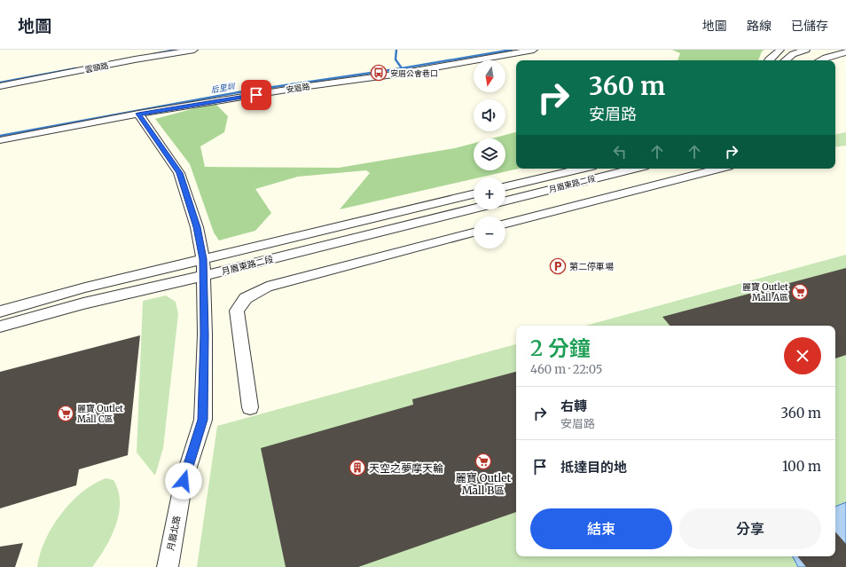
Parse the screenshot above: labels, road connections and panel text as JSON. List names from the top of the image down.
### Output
{
  "streets": {
    "street": [
      "雲頭路",
      "安眉路",
      "月眉東路二段",
      "月眉北路"
    ]
  },
  "crossings": [
    ["安眉路", "月眉北路"],
    ["月眉東路二段", "月眉北路"]
  ],
  "water": ["后里圳"],
  "places": {
    "bus stop": ["安眉公會巷口"],
    "parking": ["第二停車場"],
    "supermarket": ["麗寶 Outlet Mall A區", "麗寶 Outlet Mall C區", "麗寶 Outlet Mall B區"],
    "building": ["天空之夢摩天輪"]
  },
  "north": "bottom",
  "page": {
    "header": "地圖",
    "nav": ["地圖", "路線", "已儲存"],
    "map_buttons": ["+", "−"],
    "turn": ["360 m", "安眉路"],
    "heading": ["2 分鐘", "460 m · 22:05"],
    "list": [
      {
        "name": "右轉",
        "note": "安眉路",
        "value": "360 m"
      },
      {
        "name": "抵達目的地",
        "value": "100 m"
      }
    ],
    "buttons": ["結束", "分享"]
  }
}
